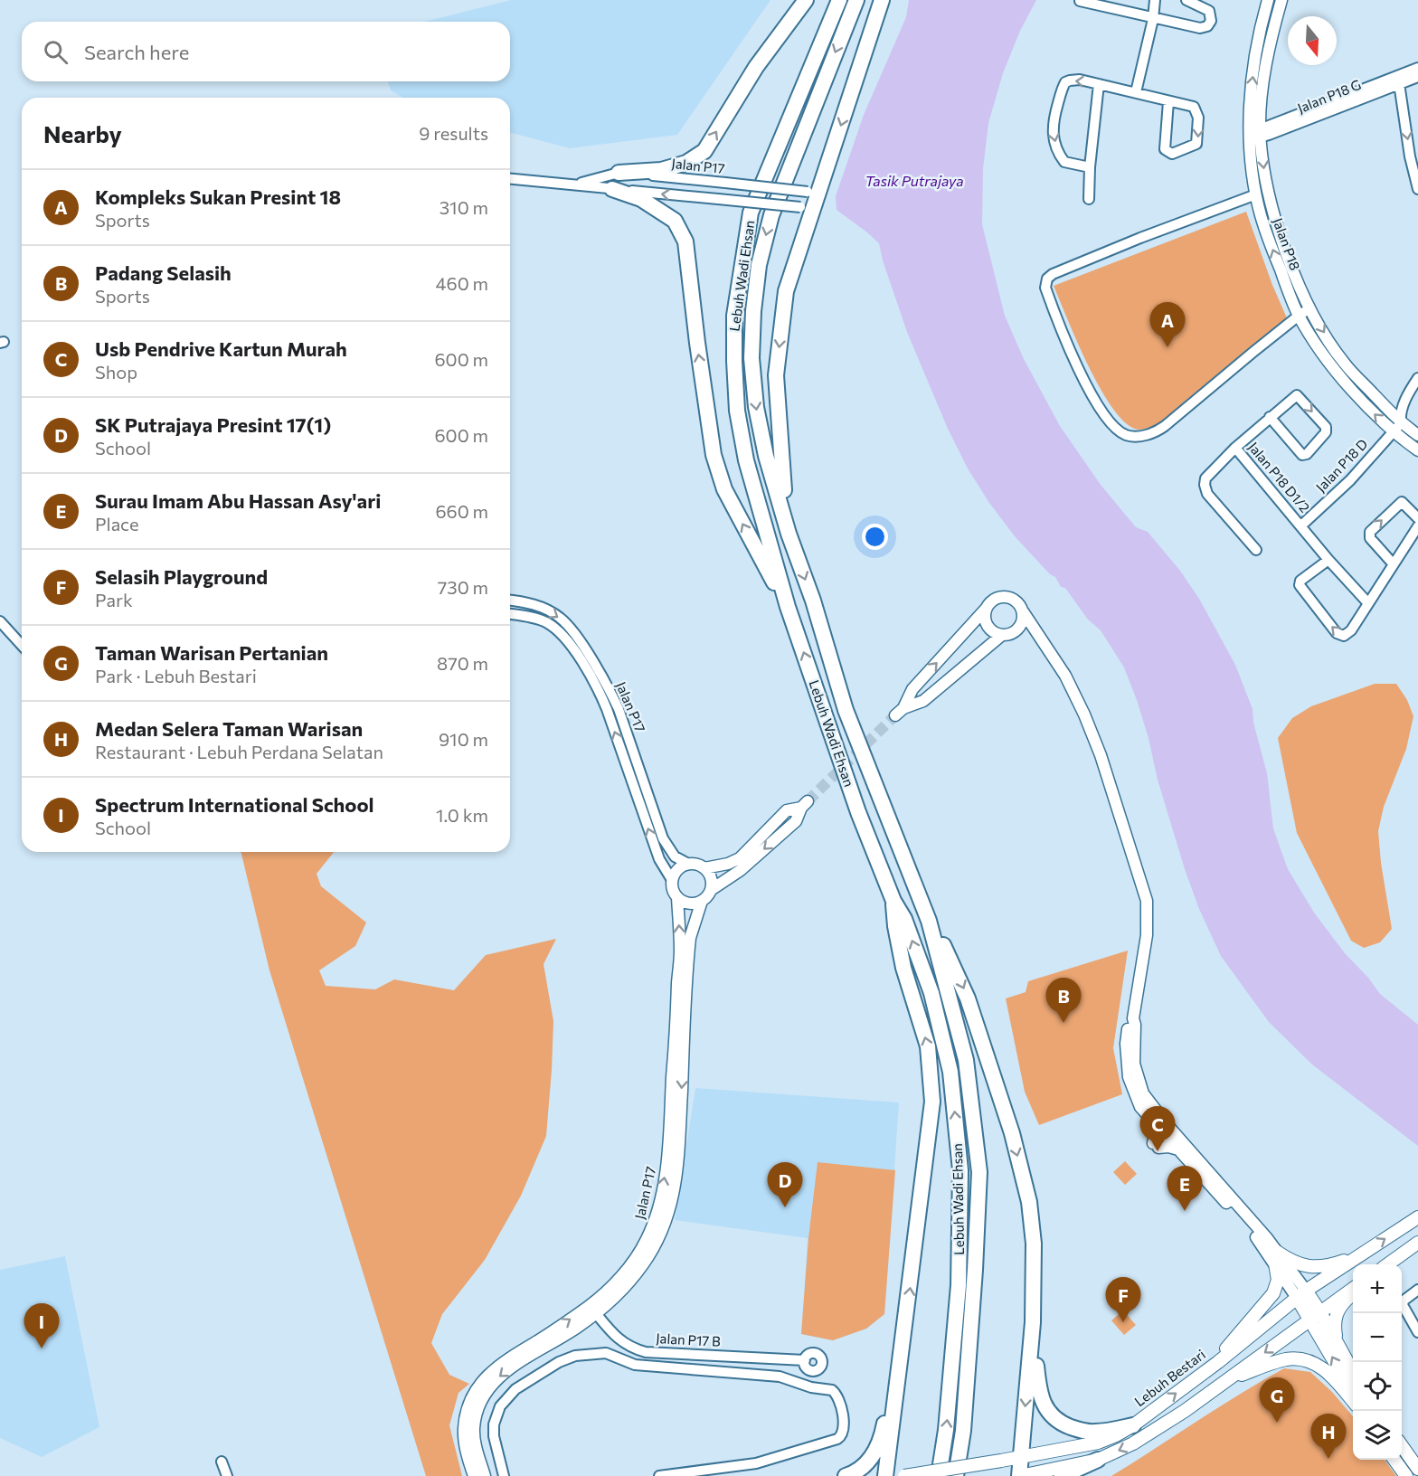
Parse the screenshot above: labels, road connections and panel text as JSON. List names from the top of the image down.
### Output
{
  "streets": {
    "main road": ["Lebuh Wadi Ehsan", "Lebuh Bestari"],
    "street": [
      "Jalan P18 G",
      "Jalan P17",
      "Jalan P18",
      "Jalan P18 D",
      "Jalan P18 D1/2",
      "Jalan P17 B"
    ]
  },
  "crossings": [
    ["Jalan P18 G", "Jalan P18"],
    ["Jalan P17", "Jalan P17 B"],
    ["Jalan P18", "Jalan P18 D"],
    ["Jalan P18 D", "Jalan P18 D1/2"]
  ],
  "water": ["Tasik Putrajaya"],
  "north": "bottom",
  "page": {
    "search": "Search here",
    "heading": ["Nearby", "9 results"],
    "list": [
      {
        "mark": "A",
        "name": "Kompleks Sukan Presint 18",
        "note": "Sports",
        "value": "310 m"
      },
      {
        "mark": "B",
        "name": "Padang Selasih",
        "note": "Sports",
        "value": "460 m"
      },
      {
        "mark": "C",
        "name": "Usb Pendrive Kartun Murah",
        "note": "Shop",
        "value": "600 m"
      },
      {
        "mark": "D",
        "name": "SK Putrajaya Presint 17(1)",
        "note": "School",
        "value": "600 m"
      },
      {
        "mark": "E",
        "name": "Surau Imam Abu Hassan Asy'ari",
        "note": "Place",
        "value": "660 m"
      },
      {
        "mark": "F",
        "name": "Selasih Playground",
        "note": "Park",
        "value": "730 m"
      },
      {
        "mark": "G",
        "name": "Taman Warisan Pertanian",
        "note": "Park · Lebuh Bestari",
        "value": "870 m"
      },
      {
        "mark": "H",
        "name": "Medan Selera Taman Warisan",
        "note": "Restaurant · Lebuh Perdana Selatan",
        "value": "910 m"
      },
      {
        "mark": "I",
        "name": "Spectrum International School",
        "note": "School",
        "value": "1.0 km"
      }
    ],
    "pins": [
      "A",
      "B",
      "C",
      "D",
      "E",
      "F",
      "I",
      "G",
      "H"
    ],
    "map_buttons": ["+", "−"]
  }
}
